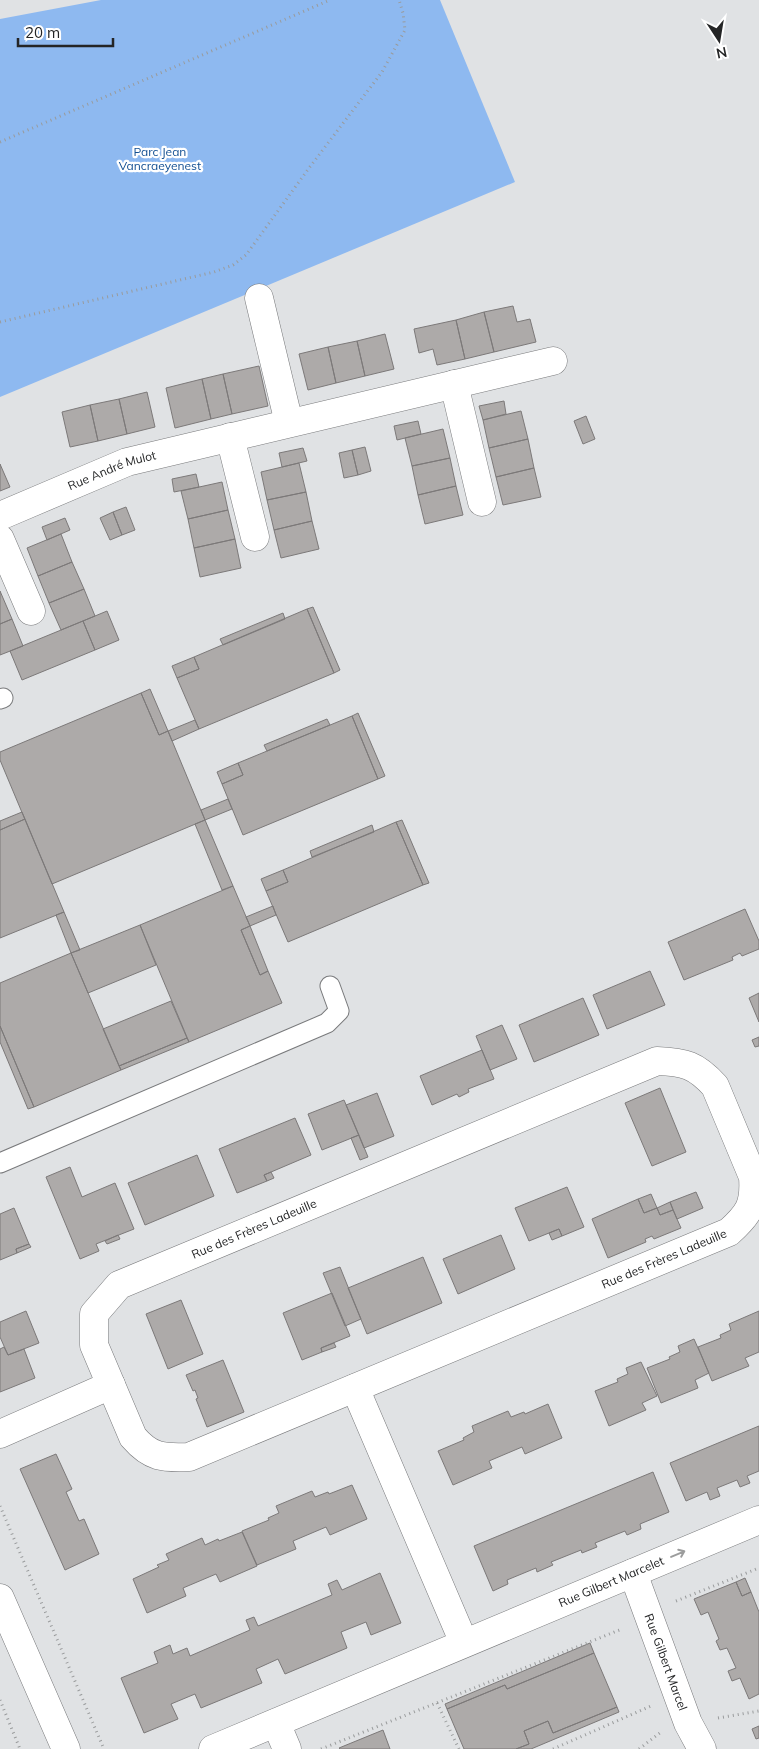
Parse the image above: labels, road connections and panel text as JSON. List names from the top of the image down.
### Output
{
  "streets": {
    "street": [
      "Rue André Mulot",
      "Rue des Frères Ladeuille",
      "Rue Gilbert Marcelet",
      "Rue Gilbert Marcel"
    ]
  },
  "crossings": [
    ["Rue Gilbert Marcelet", "Rue Gilbert Marcel"]
  ],
  "parks": ["Parc Jean Vancraeyenest"],
  "scale_bar": "20 m",
  "north": "bottom"
}
